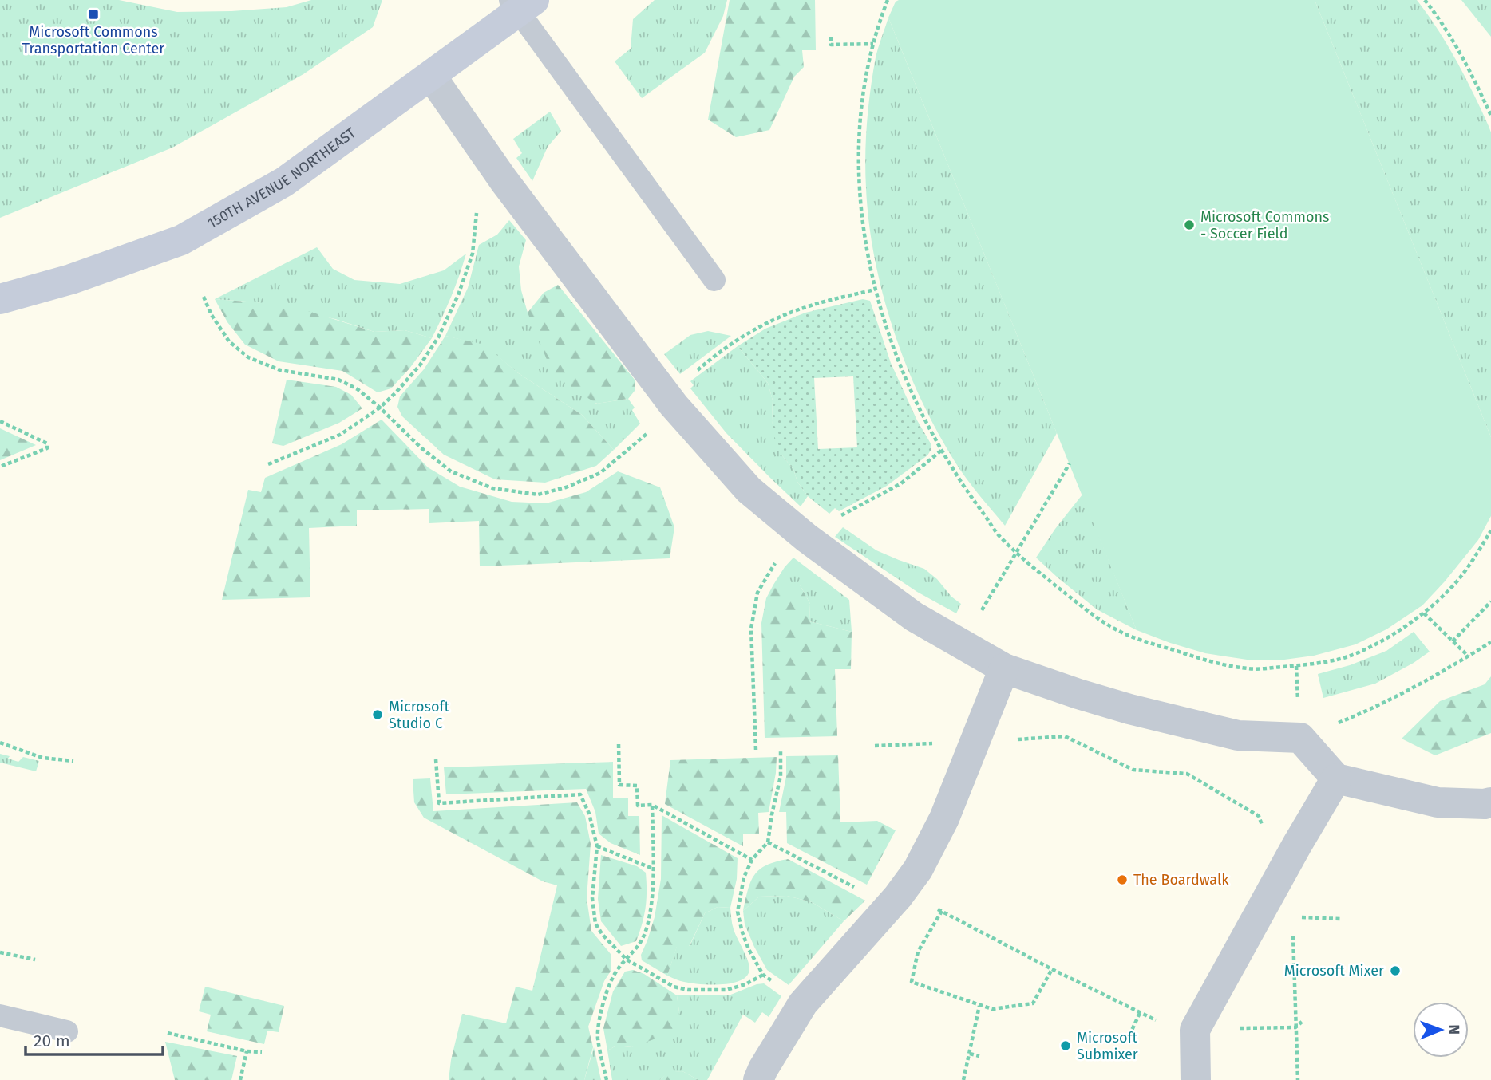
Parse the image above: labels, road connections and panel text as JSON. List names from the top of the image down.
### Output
{
  "streets": {
    "street": ["150TH AVENUE NORTHEAST"]
  },
  "places": {
    "transit": ["Microsoft Commons Transportation Center"],
    "other": [
      "Microsoft Commons - Soccer Field",
      "Microsoft Studio C",
      "The Boardwalk",
      "Microsoft Mixer",
      "Microsoft Submixer"
    ]
  },
  "scale_bar": "20 m",
  "north": "right"
}
